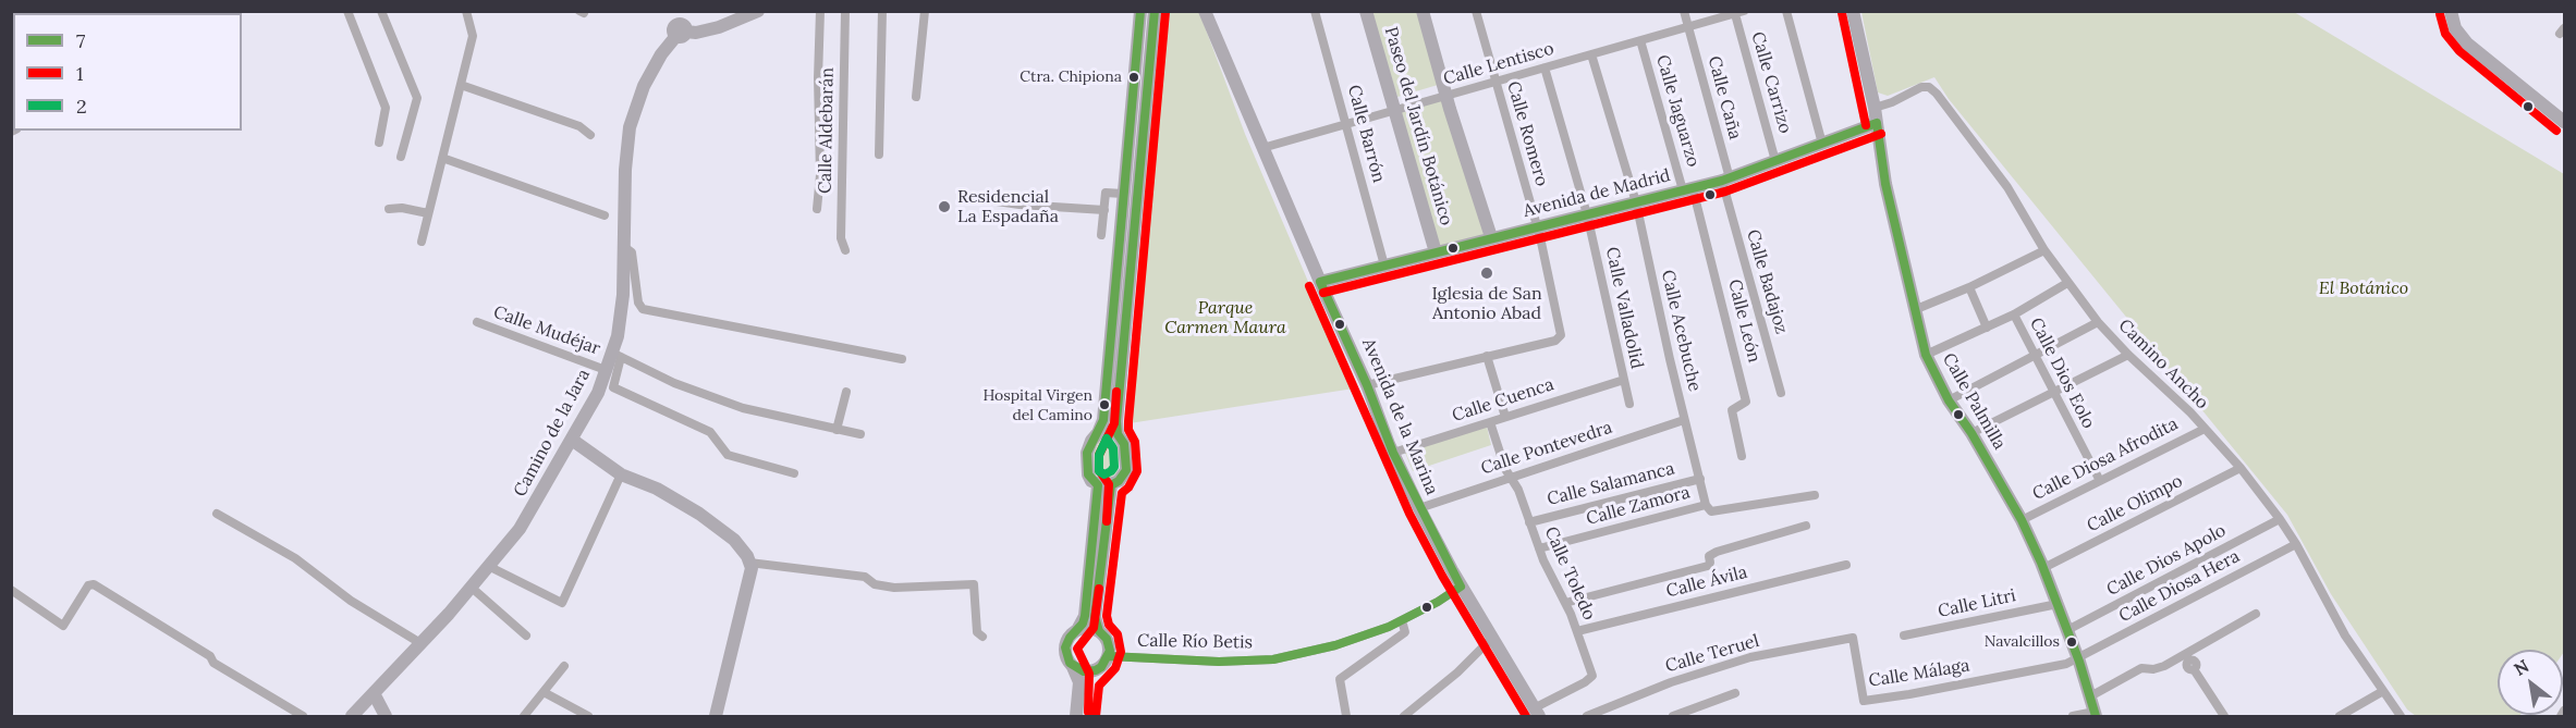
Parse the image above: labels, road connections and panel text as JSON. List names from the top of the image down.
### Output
{
  "streets": {
    "street": [
      "Calle Lentisco",
      "Calle Carrizo",
      "Calle Caña",
      "Calle Jaguarzo",
      "Paseo del Jardín Botánico",
      "Calle Aldebarán",
      "Calle Barrón",
      "Calle Romero",
      "Avenida de Madrid",
      "Calle Badajoz",
      "Calle Valladolid",
      "Calle León",
      "Calle Mudéjar",
      "Calle Acebuche",
      "Camino Ancho",
      "Calle Dios Eolo",
      "Calle Cuenca",
      "Calle Palmilla",
      "Avenida de la Marina",
      "Camino de la Jara",
      "Calle Pontevedra",
      "Calle Diosa Afrodita",
      "Calle Salamanca",
      "Calle Olimpo",
      "Calle Zamora",
      "Calle Dios Apolo",
      "Calle Toledo",
      "Calle Ávila",
      "Calle Diosa Hera",
      "Calle Litri",
      "Calle Río Betis",
      "Calle Teruel",
      "Calle Málaga"
    ]
  },
  "crossings": [
    ["Calle Lentisco", "Calle Carrizo"],
    ["Calle Lentisco", "Calle Caña"],
    ["Calle Lentisco", "Calle Jaguarzo"],
    ["Calle Lentisco", "Paseo del Jardín Botánico"],
    ["Calle Lentisco", "Calle Barrón"],
    ["Calle Lentisco", "Calle Romero"],
    ["Calle Lentisco", "Calle Valladolid"],
    ["Calle Lentisco", "Calle Acebuche"],
    ["Calle Lentisco", "Avenida de la Marina"],
    ["Calle Carrizo", "Avenida de Madrid"],
    ["Calle Caña", "Avenida de Madrid"],
    ["Calle Caña", "Calle Badajoz"],
    ["Calle Jaguarzo", "Avenida de Madrid"],
    ["Calle Jaguarzo", "Calle León"],
    ["Paseo del Jardín Botánico", "Avenida de Madrid"],
    ["Calle Barrón", "Avenida de Madrid"],
    ["Calle Romero", "Avenida de Madrid"],
    ["Avenida de Madrid", "Calle Badajoz"],
    ["Avenida de Madrid", "Calle Valladolid"],
    ["Avenida de Madrid", "Calle León"],
    ["Avenida de Madrid", "Calle Acebuche"],
    ["Avenida de Madrid", "Calle Palmilla"],
    ["Avenida de Madrid", "Avenida de la Marina"],
    ["Calle Valladolid", "Calle Cuenca"],
    ["Calle Mudéjar", "Camino de la Jara"],
    ["Calle Acebuche", "Calle Pontevedra"],
    ["Calle Acebuche", "Calle Salamanca"],
    ["Calle Acebuche", "Calle Zamora"],
    ["Camino Ancho", "Calle Palmilla"],
    ["Camino Ancho", "Calle Diosa Afrodita"],
    ["Camino Ancho", "Calle Olimpo"],
    ["Camino Ancho", "Calle Dios Apolo"],
    ["Camino Ancho", "Calle Diosa Hera"],
    ["Calle Dios Eolo", "Calle Diosa Afrodita"],
    ["Calle Cuenca", "Avenida de la Marina"],
    ["Calle Cuenca", "Calle Toledo"],
    ["Calle Palmilla", "Calle Diosa Afrodita"],
    ["Calle Palmilla", "Calle Olimpo"],
    ["Calle Palmilla", "Calle Dios Apolo"],
    ["Calle Palmilla", "Calle Diosa Hera"],
    ["Calle Palmilla", "Calle Litri"],
    ["Calle Palmilla", "Calle Málaga"],
    ["Avenida de la Marina", "Calle Pontevedra"],
    ["Avenida de la Marina", "Calle Toledo"],
    ["Avenida de la Marina", "Calle Río Betis"],
    ["Calle Pontevedra", "Calle Toledo"],
    ["Calle Salamanca", "Calle Toledo"],
    ["Calle Zamora", "Calle Toledo"],
    ["Calle Toledo", "Calle Ávila"],
    ["Calle Diosa Hera", "Calle Málaga"],
    ["Calle Teruel", "Calle Málaga"]
  ],
  "parks": ["El Botánico", "Parque Carmen Maura"],
  "places": [
    "Ctra. Chipiona",
    "Residencial La Espadaña",
    "Iglesia de San Antonio Abad",
    "Hospital Virgen del Camino",
    "Navalcillos"
  ],
  "lines": ["transit line 7", "transit line 1", "transit line 2"],
  "legend": ["7", "1", "2"],
  "north": "top left"
}
